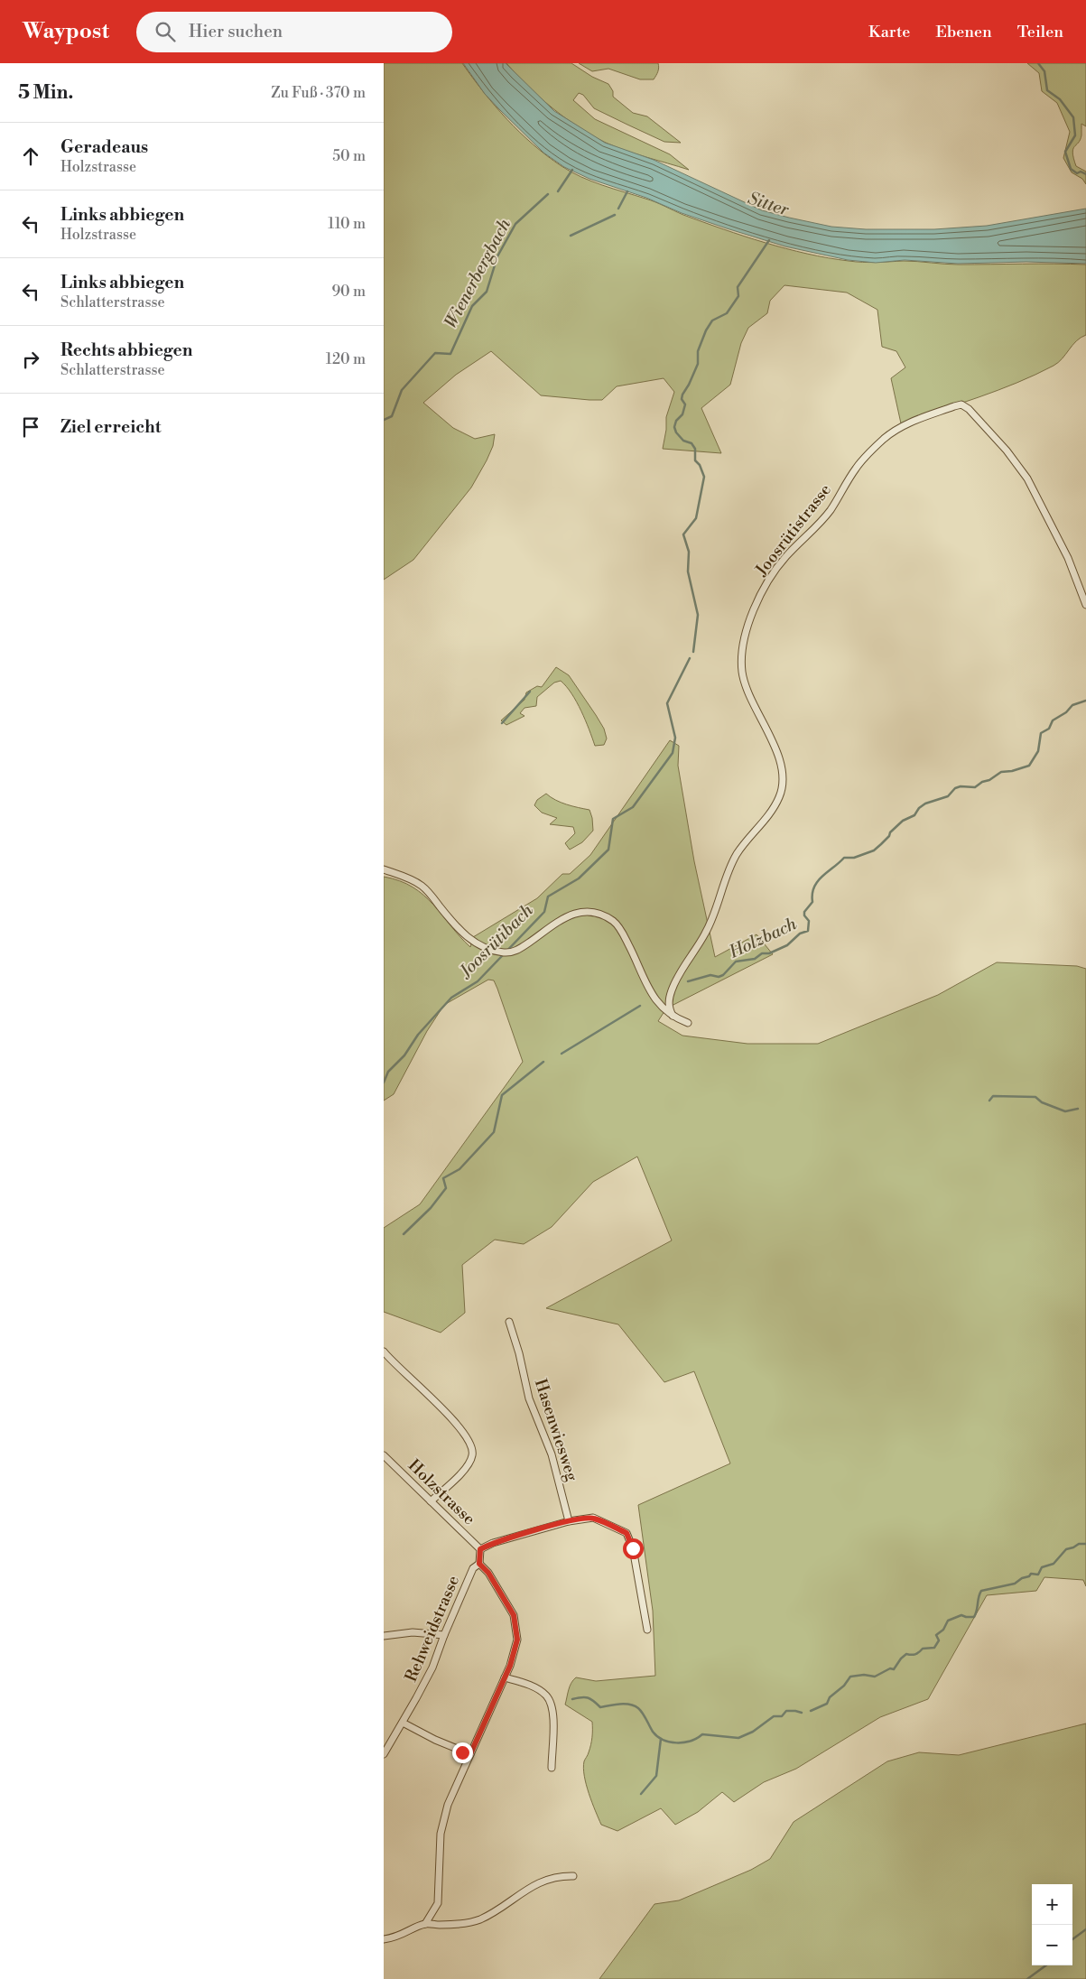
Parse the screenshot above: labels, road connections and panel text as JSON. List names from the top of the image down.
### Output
{
  "streets": {
    "street": [
      "Joosrütistrasse",
      "Hasenwiesweg",
      "Holzstrasse",
      "Rehweidstrasse"
    ]
  },
  "water": [
    "Sitter",
    "Wienerbergbach",
    "Holzbach",
    "Joosrütibach"
  ],
  "page": {
    "header": "Waypost",
    "search": "Hier suchen",
    "nav": ["Karte", "Ebenen", "Teilen"],
    "heading": ["5 Min.", "Zu Fuß · 370 m"],
    "list": [
      ["Geradeaus", "Holzstrasse", "50 m"],
      ["Links abbiegen", "Holzstrasse", "110 m"],
      ["Links abbiegen", "Schlatterstrasse", "90 m"],
      ["Rechts abbiegen", "Schlatterstrasse", "120 m"],
      "Ziel erreicht"
    ],
    "map_buttons": ["+", "−"]
  }
}
